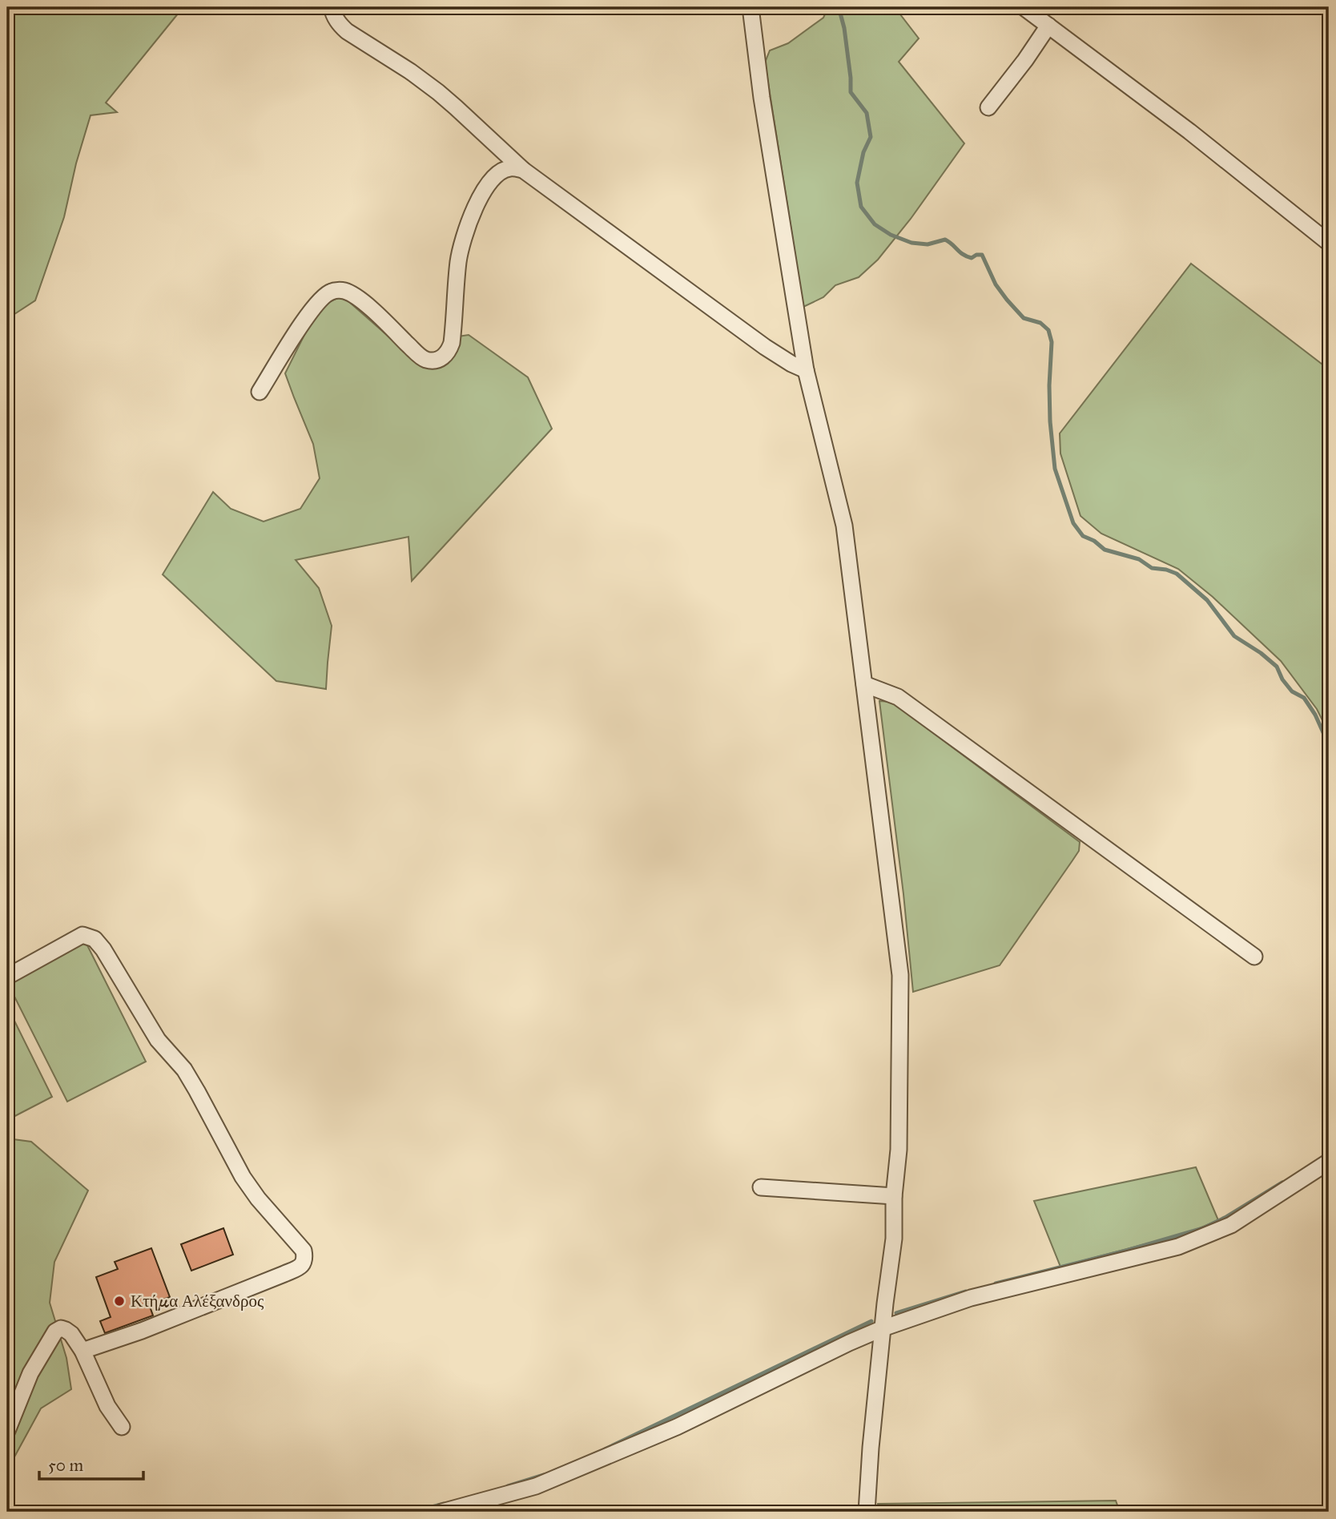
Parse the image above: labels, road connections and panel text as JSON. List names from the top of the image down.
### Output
{
  "places": ["Κτήμα Αλέξανδρος"],
  "scale_bar": "50 m"
}
